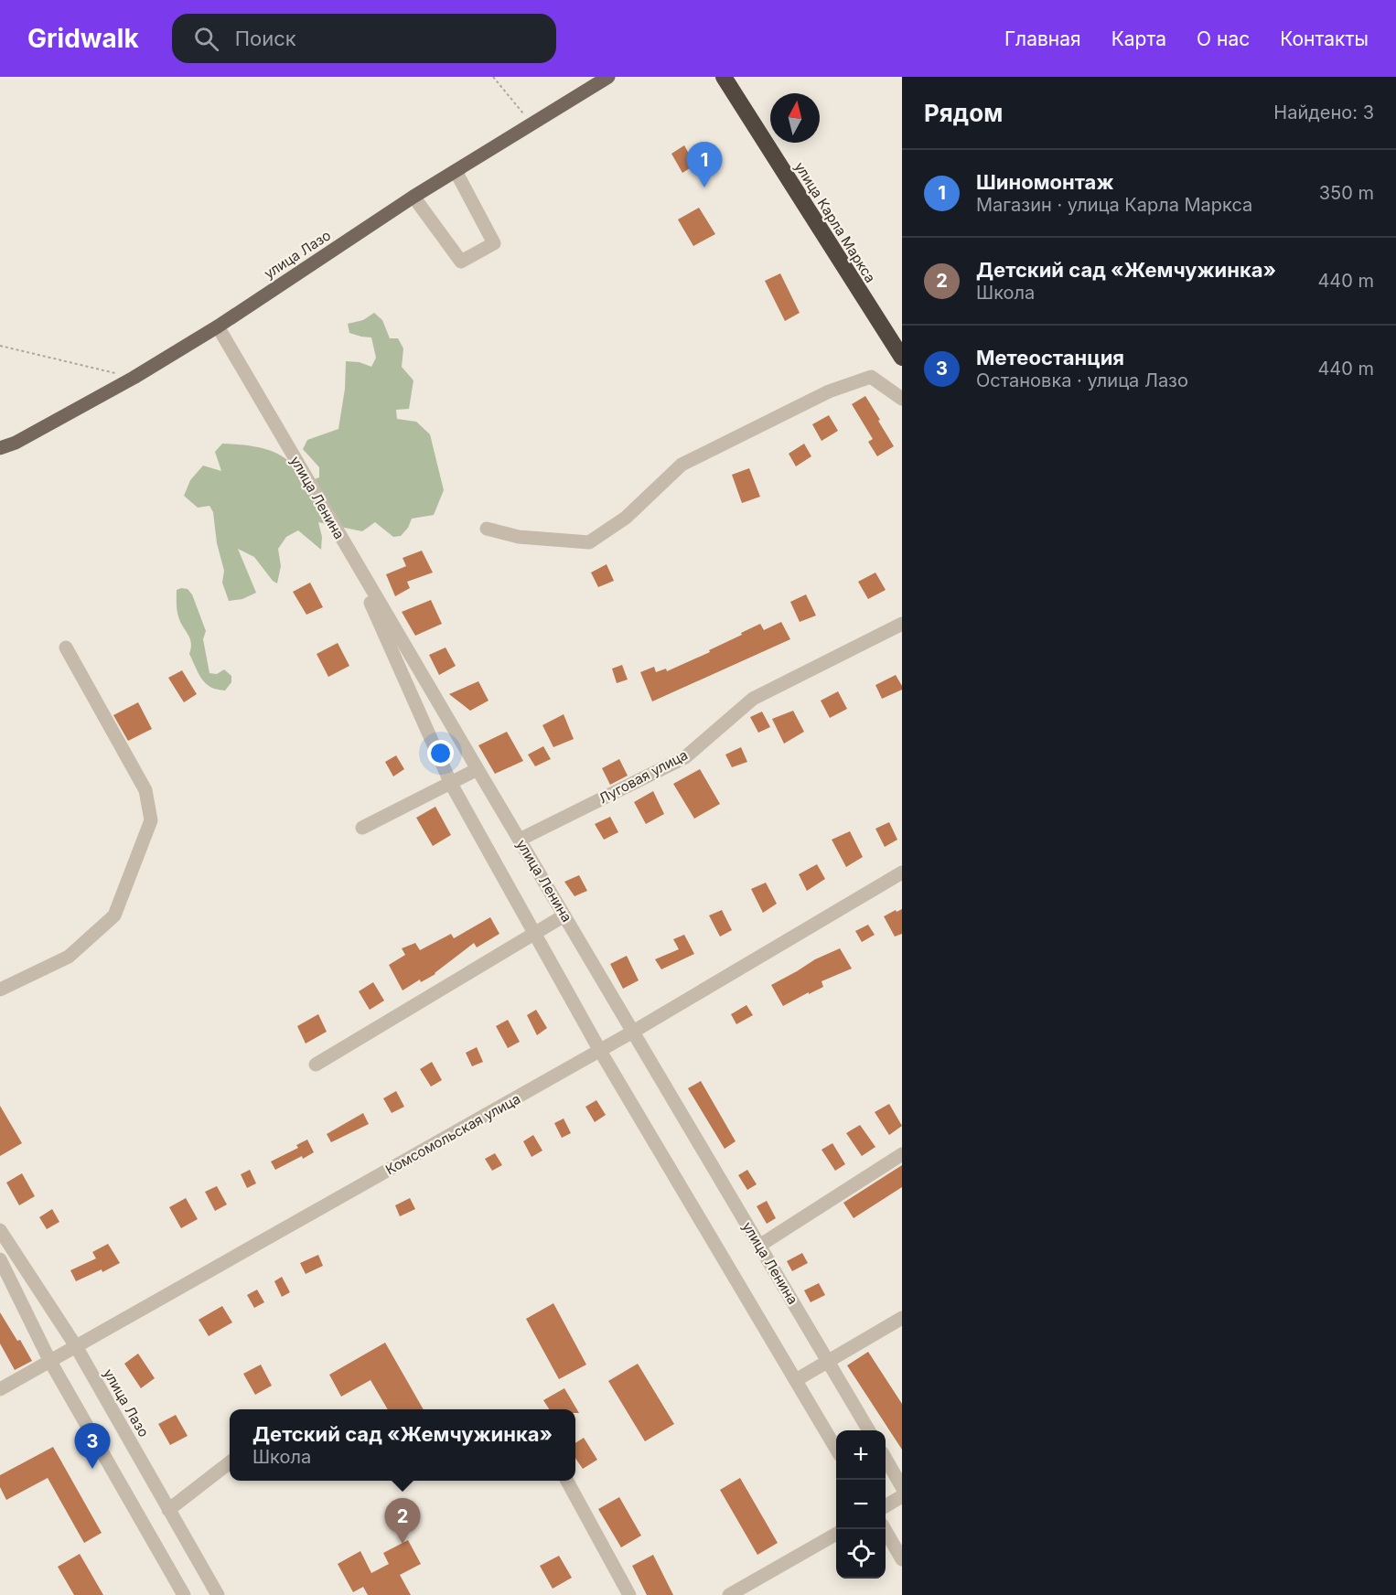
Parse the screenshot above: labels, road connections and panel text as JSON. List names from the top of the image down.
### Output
{
  "streets": {
    "highway": ["улица Карла Маркса"],
    "main road": ["улица Лазо"],
    "street": ["улица Ленина", "Луговая улица", "Комсомольская улица"]
  },
  "crossings": [
    ["улица Лазо", "улица Ленина"],
    ["улица Лазо", "Комсомольская улица"],
    ["улица Ленина", "Луговая улица"],
    ["улица Ленина", "Комсомольская улица"]
  ],
  "north": "top",
  "page": {
    "header": "Gridwalk",
    "search": "Поиск",
    "nav": [
      "Главная",
      "Карта",
      "О нас",
      "Контакты"
    ],
    "heading": ["Рядом", "Найдено: 3"],
    "pins": ["1", "3", "2"],
    "list": [
      {
        "mark": "1",
        "name": "Шиномонтаж",
        "note": "Магазин · улица Карла Маркса",
        "value": "350 m"
      },
      {
        "mark": "2",
        "name": "Детский сад «Жемчужинка»",
        "note": "Школа",
        "value": "440 m"
      },
      {
        "mark": "3",
        "name": "Метеостанция",
        "note": "Остановка · улица Лазо",
        "value": "440 m"
      }
    ],
    "popup": ["Детский сад «Жемчужинка»", "Школа"],
    "map_buttons": ["+", "−"]
  }
}
